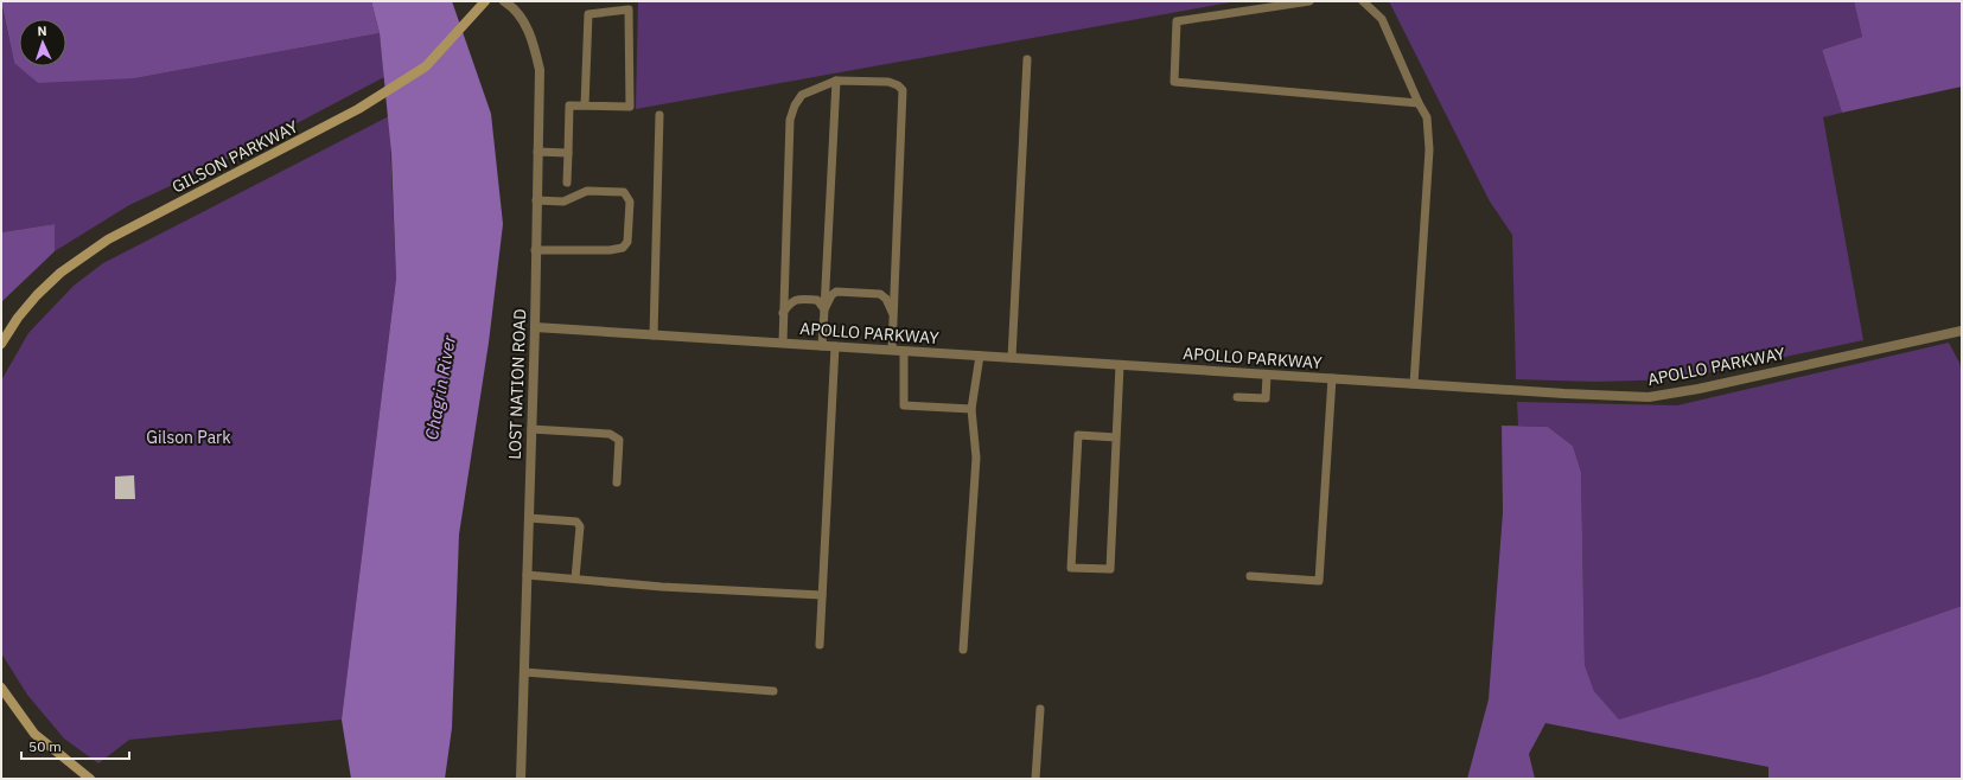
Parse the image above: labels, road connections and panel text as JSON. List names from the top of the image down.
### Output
{
  "streets": {
    "street": ["GILSON PARKWAY", "APOLLO PARKWAY", "LOST NATION ROAD"]
  },
  "crossings": [
    ["APOLLO PARKWAY", "LOST NATION ROAD"]
  ],
  "water": ["Chagrin River"],
  "parks": ["Gilson Park"],
  "scale_bar": "50 m",
  "north": "top"
}
